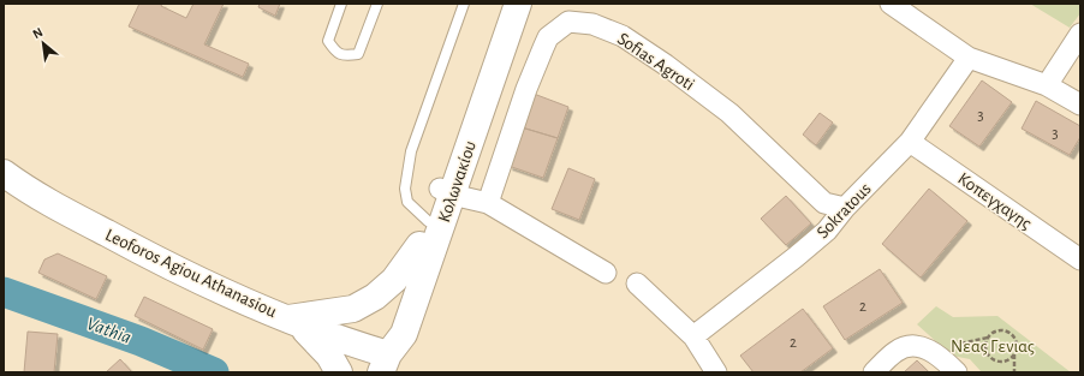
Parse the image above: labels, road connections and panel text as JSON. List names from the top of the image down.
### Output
{
  "streets": {
    "main road": ["Κολωνακίου", "Leoforos Agiou Athanasiou"],
    "street": ["Sofias Agroti", "Κοπεγχαγης", "Sokratous"]
  },
  "crossings": [
    ["Sofias Agroti", "Sokratous"],
    ["Κολωνακίου", "Leoforos Agiou Athanasiou"],
    ["Κοπεγχαγης", "Sokratous"]
  ],
  "water": ["Vathia"],
  "parks": ["Νεας Γενιας"],
  "house_numbers": [
    "3",
    "3",
    "2",
    "2"
  ],
  "north": "top left"
}
